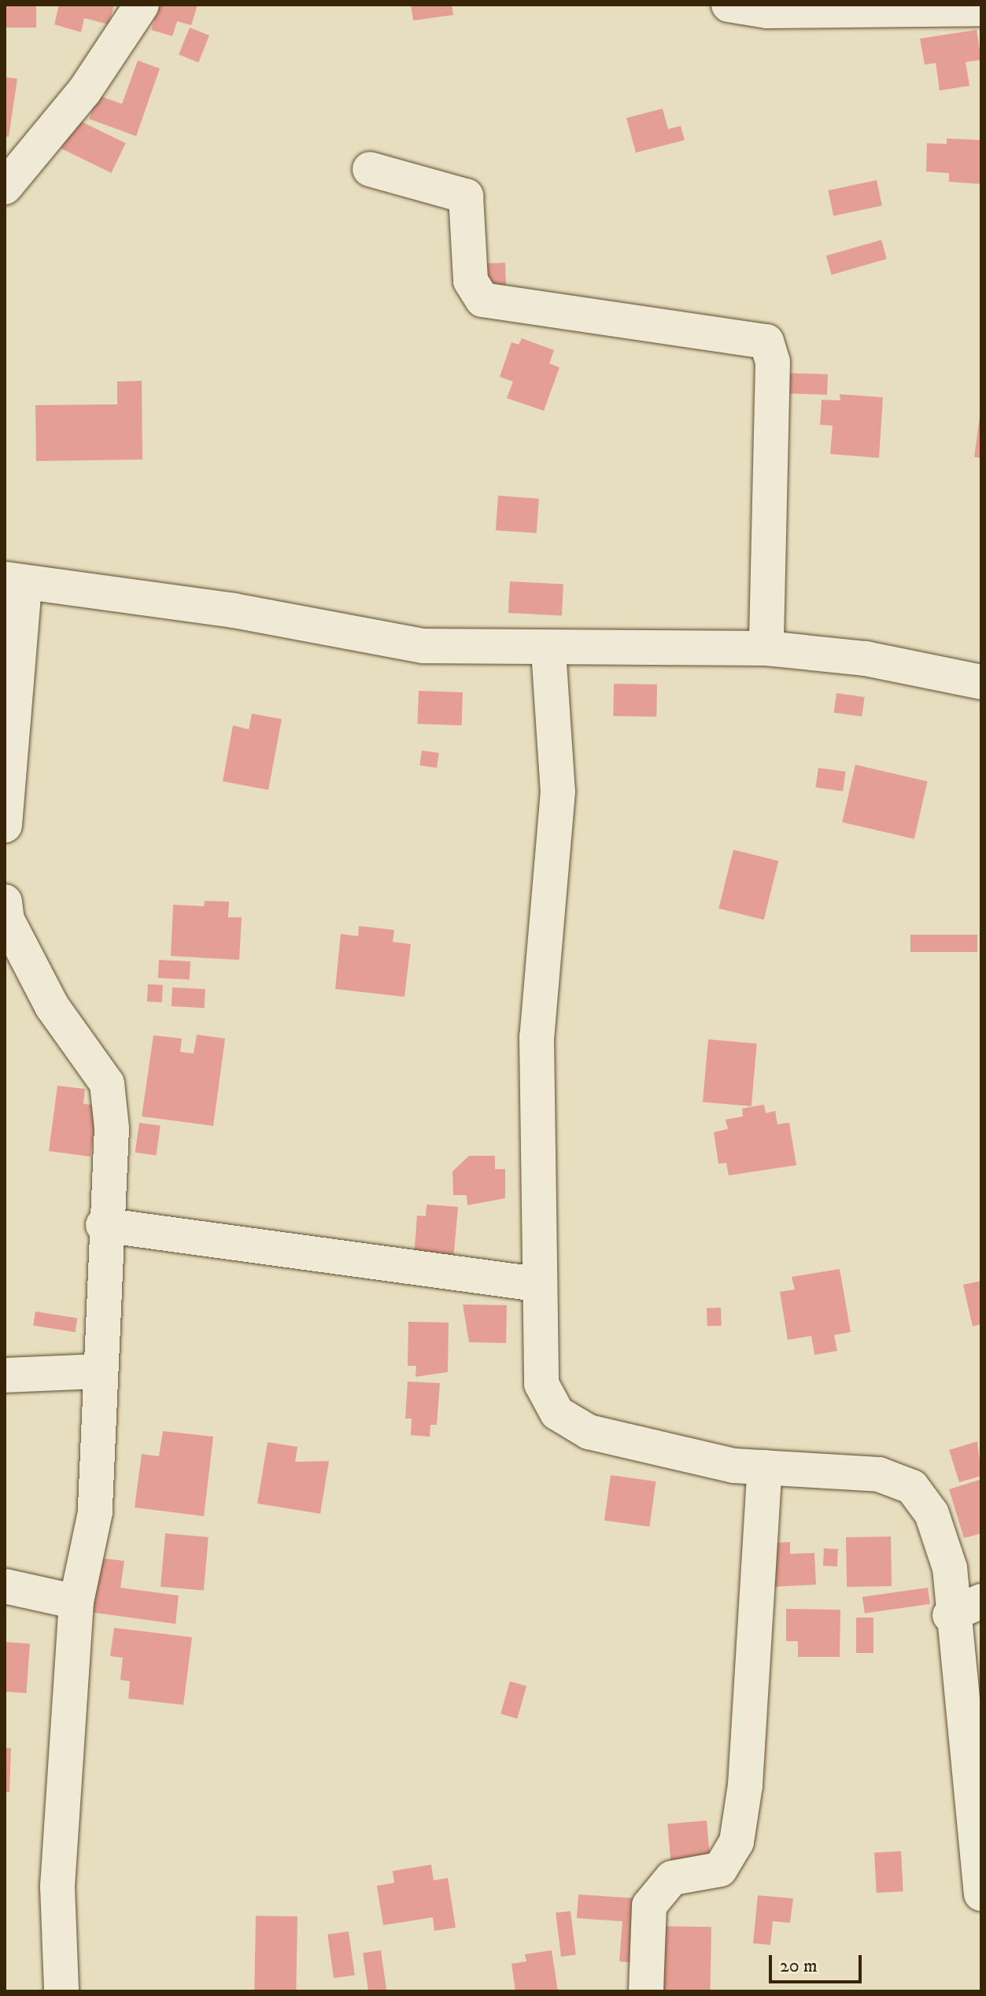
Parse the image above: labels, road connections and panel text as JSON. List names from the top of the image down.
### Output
{
  "scale_bar": "20 m"
}
